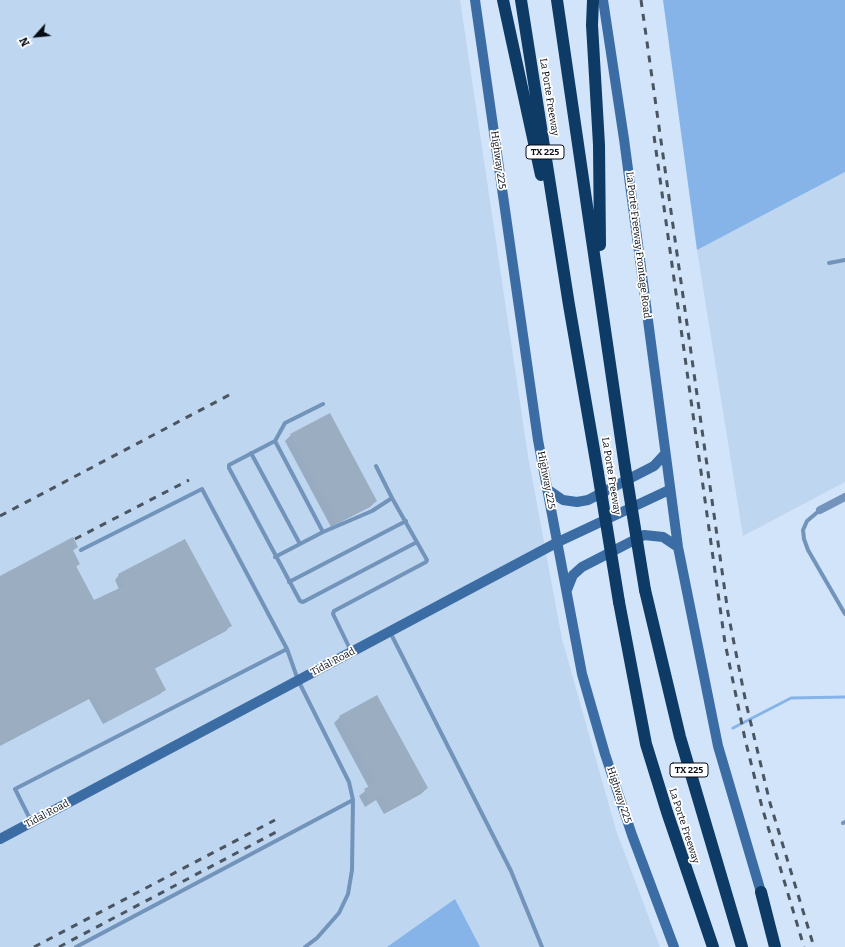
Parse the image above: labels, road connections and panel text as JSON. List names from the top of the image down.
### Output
{
  "streets": {
    "highway": ["La Porte Freeway", "TX 225"],
    "main road": ["Highway 225", "La Porte Freeway Frontage Road", "Tidal Road"]
  },
  "crossings": [
    ["Highway 225", "Tidal Road"],
    ["La Porte Freeway Frontage Road", "Tidal Road"]
  ],
  "north": "bottom left"
}
